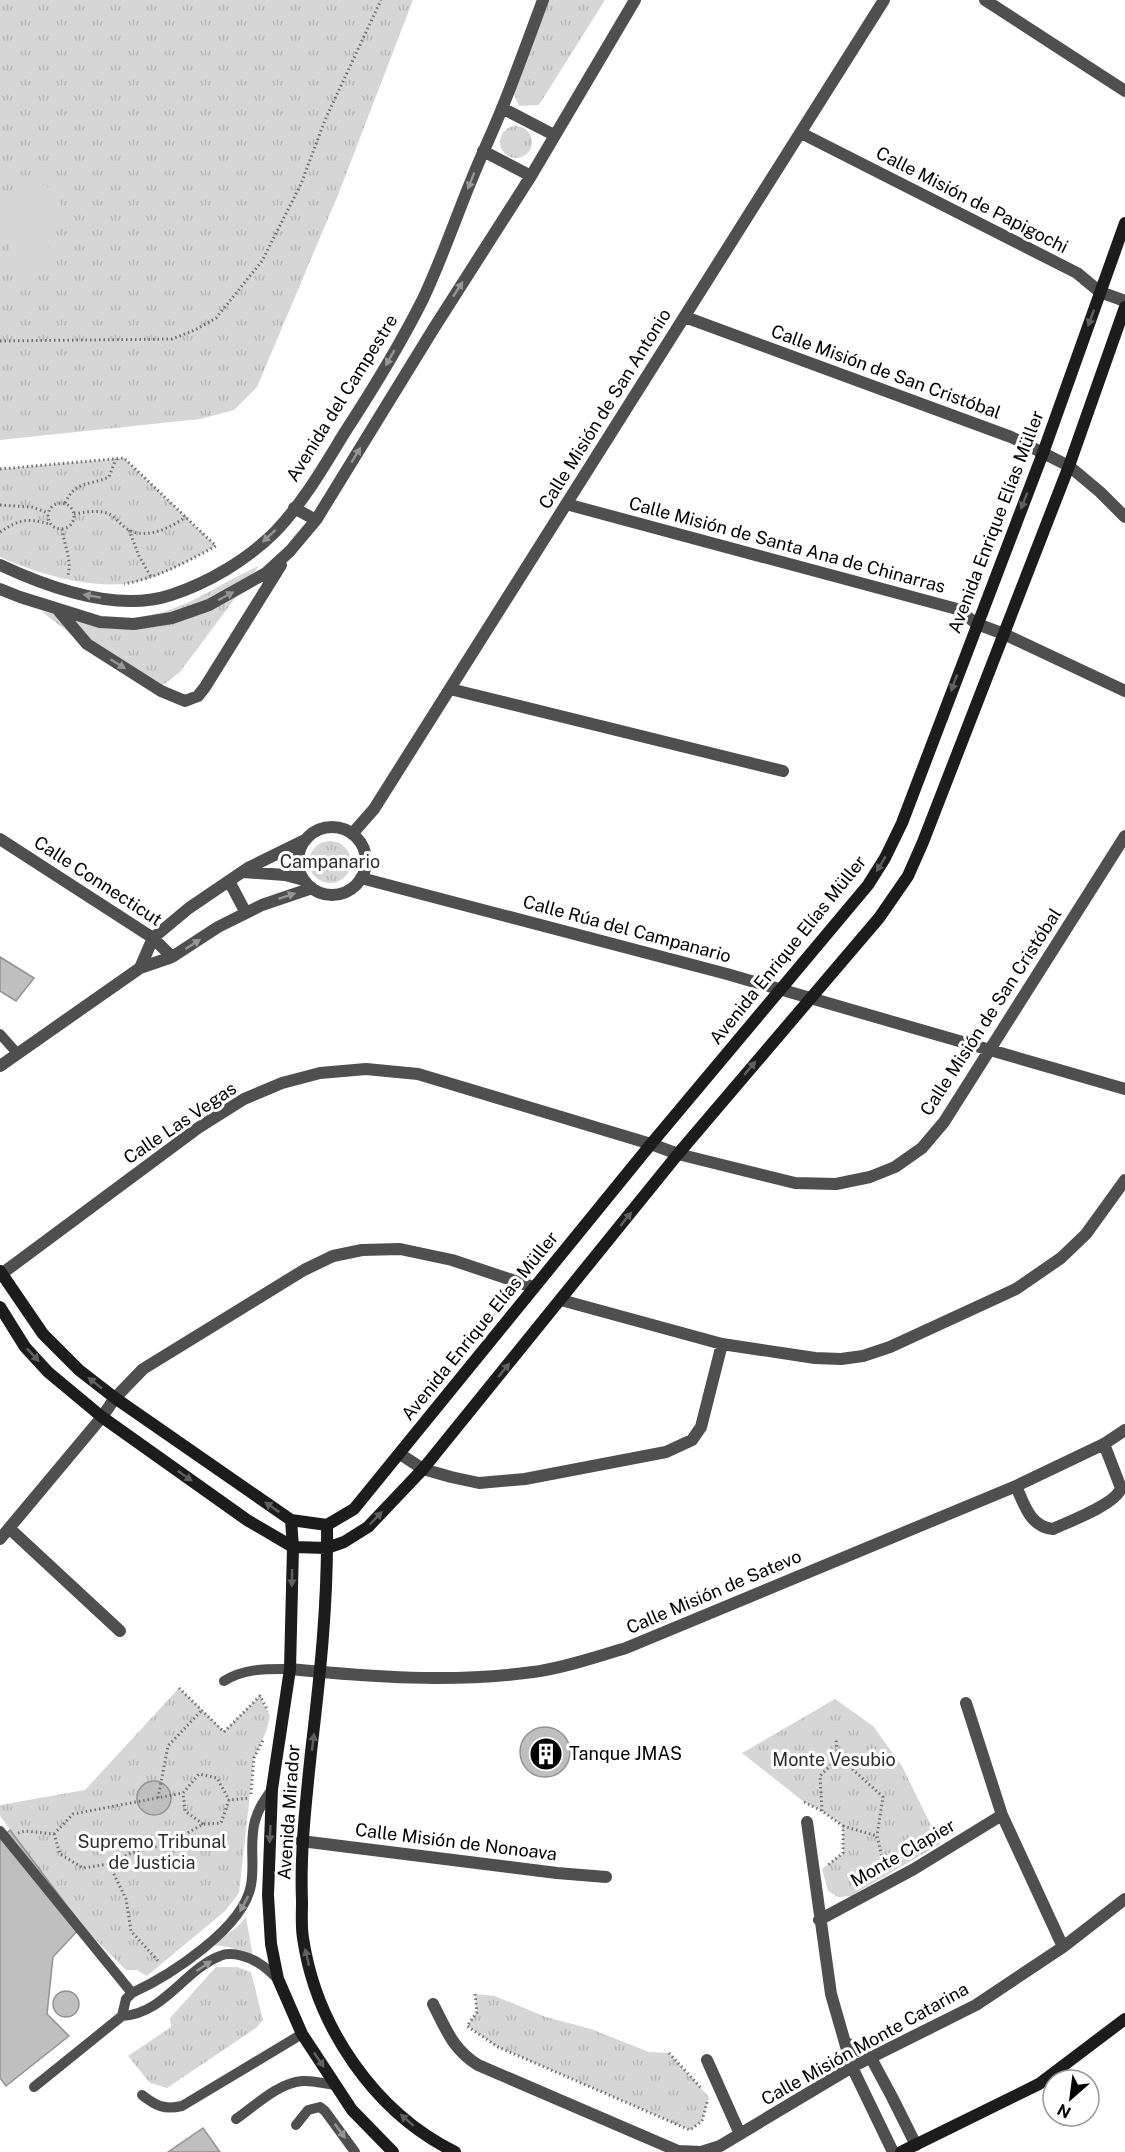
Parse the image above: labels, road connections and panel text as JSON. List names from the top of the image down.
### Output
{
  "streets": {
    "main road": ["Avenida Enrique Elías Müller", "Avenida Mirador"],
    "street": [
      "Calle Misión de Papigochi",
      "Calle Misión de San Cristóbal",
      "Avenida del Campestre",
      "Calle Misión de San Antonio",
      "Calle Misión de Santa Ana de Chinarras",
      "Calle Connecticut",
      "Calle Rúa del Campanario",
      "Calle Las Vegas",
      "Calle Misión de Satevo",
      "Calle Misión de Nonoava",
      "Monte Clapier",
      "Calle Misión Monte Catarina"
    ]
  },
  "crossings": [
    ["Calle Misión de Papigochi", "Calle Misión de San Antonio"],
    ["Calle Misión de Papigochi", "Avenida Enrique Elías Müller"],
    ["Calle Misión de San Cristóbal", "Calle Misión de San Antonio"],
    ["Calle Misión de San Cristóbal", "Avenida Enrique Elías Müller"],
    ["Calle Misión de San Cristóbal", "Calle Rúa del Campanario"],
    ["Calle Misión de San Cristóbal", "Calle Las Vegas"],
    ["Calle Misión de San Antonio", "Calle Misión de Santa Ana de Chinarras"],
    ["Calle Misión de San Antonio", "Calle Rúa del Campanario"],
    ["Avenida Enrique Elías Müller", "Calle Misión de Santa Ana de Chinarras"],
    ["Avenida Enrique Elías Müller", "Calle Rúa del Campanario"],
    ["Avenida Enrique Elías Müller", "Calle Las Vegas"],
    ["Avenida Enrique Elías Müller", "Avenida Mirador"],
    ["Calle Misión de Satevo", "Avenida Mirador"],
    ["Avenida Mirador", "Calle Misión de Nonoava"]
  ],
  "parks": ["Campanario", "Monte Vesubio", "Supremo Tribunal de Justicia"],
  "places": {
    "building": ["Tanque JMAS"]
  },
  "north": "bottom left"
}
